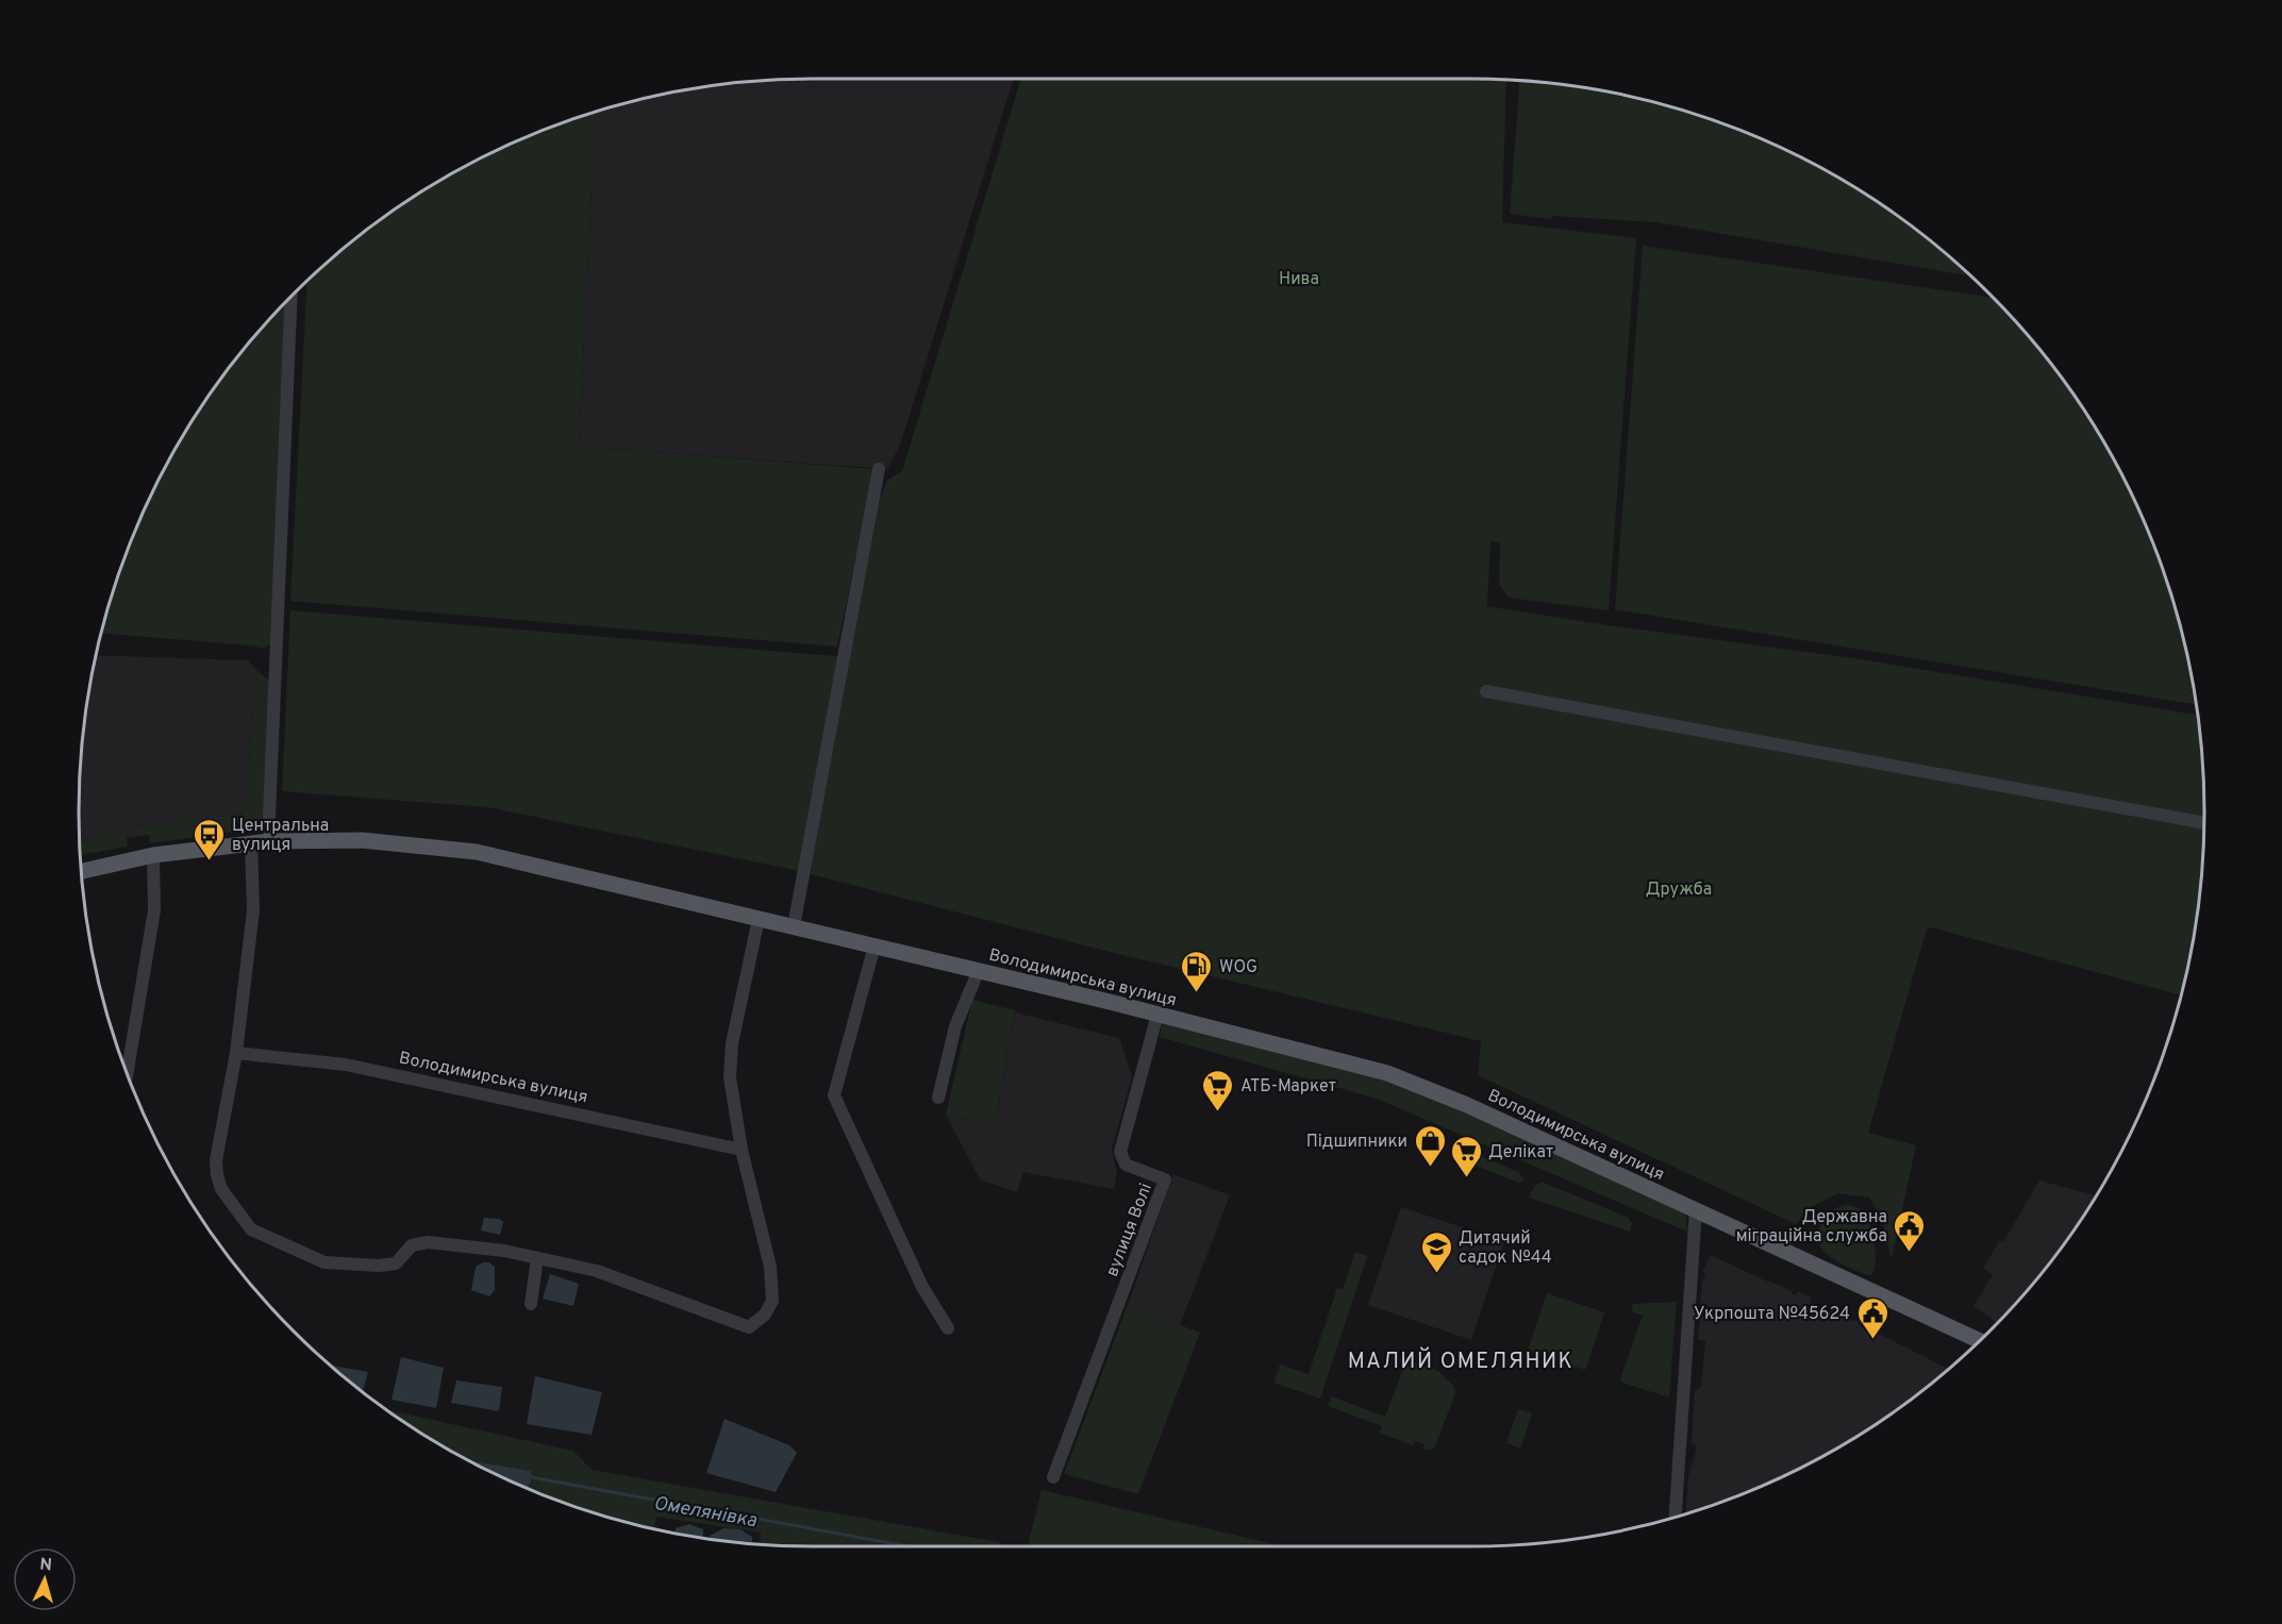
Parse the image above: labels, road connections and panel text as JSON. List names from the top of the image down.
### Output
{
  "streets": {
    "main road": ["Володимирська вулиця"],
    "street": ["вулиця Волі"]
  },
  "crossings": [
    ["Володимирська вулиця", "вулиця Волі"]
  ],
  "districts": ["МАЛИЙ ОМЕЛЯНИК"],
  "water": ["Омелянівка"],
  "parks": ["Нива", "Дружба"],
  "places": {
    "bus stop": ["Центральна вулиця"],
    "fuel station": ["WOG"],
    "supermarket": ["АТБ-Маркет", "Делікат"],
    "shop": ["Підшипники"],
    "public building": ["Державна міграційна служба", "Укрпошта №45624"],
    "school or university": ["Дитячий садок №44"]
  },
  "north": "top"
}
